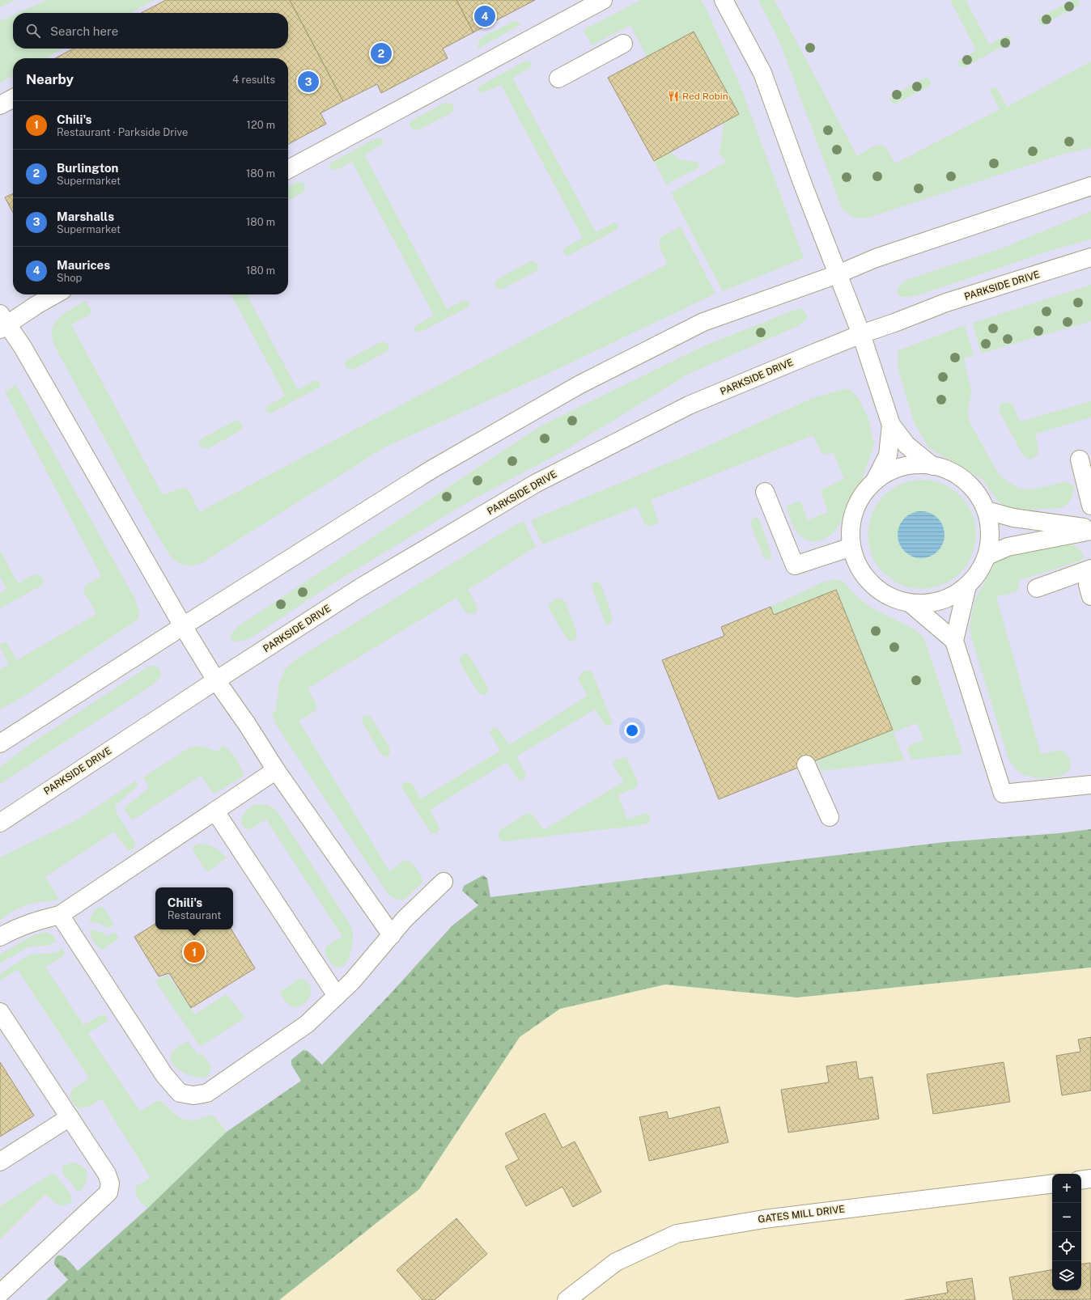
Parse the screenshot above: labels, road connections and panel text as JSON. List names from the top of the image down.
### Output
{
  "streets": {
    "street": ["PARKSIDE DRIVE", "GATES MILL DRIVE"]
  },
  "places": {
    "restaurant": ["Red Robin"]
  },
  "page": {
    "pins": [
      "4",
      "2",
      "3",
      "1"
    ],
    "search": "Search here",
    "heading": ["Nearby", "4 results"],
    "list": [
      {
        "mark": "1",
        "name": "Chili's",
        "note": "Restaurant · Parkside Drive",
        "value": "120 m"
      },
      {
        "mark": "2",
        "name": "Burlington",
        "note": "Supermarket",
        "value": "180 m"
      },
      {
        "mark": "3",
        "name": "Marshalls",
        "note": "Supermarket",
        "value": "180 m"
      },
      {
        "mark": "4",
        "name": "Maurices",
        "note": "Shop",
        "value": "180 m"
      }
    ],
    "popup": ["Chili's", "Restaurant"],
    "map_buttons": ["+", "−"]
  }
}
